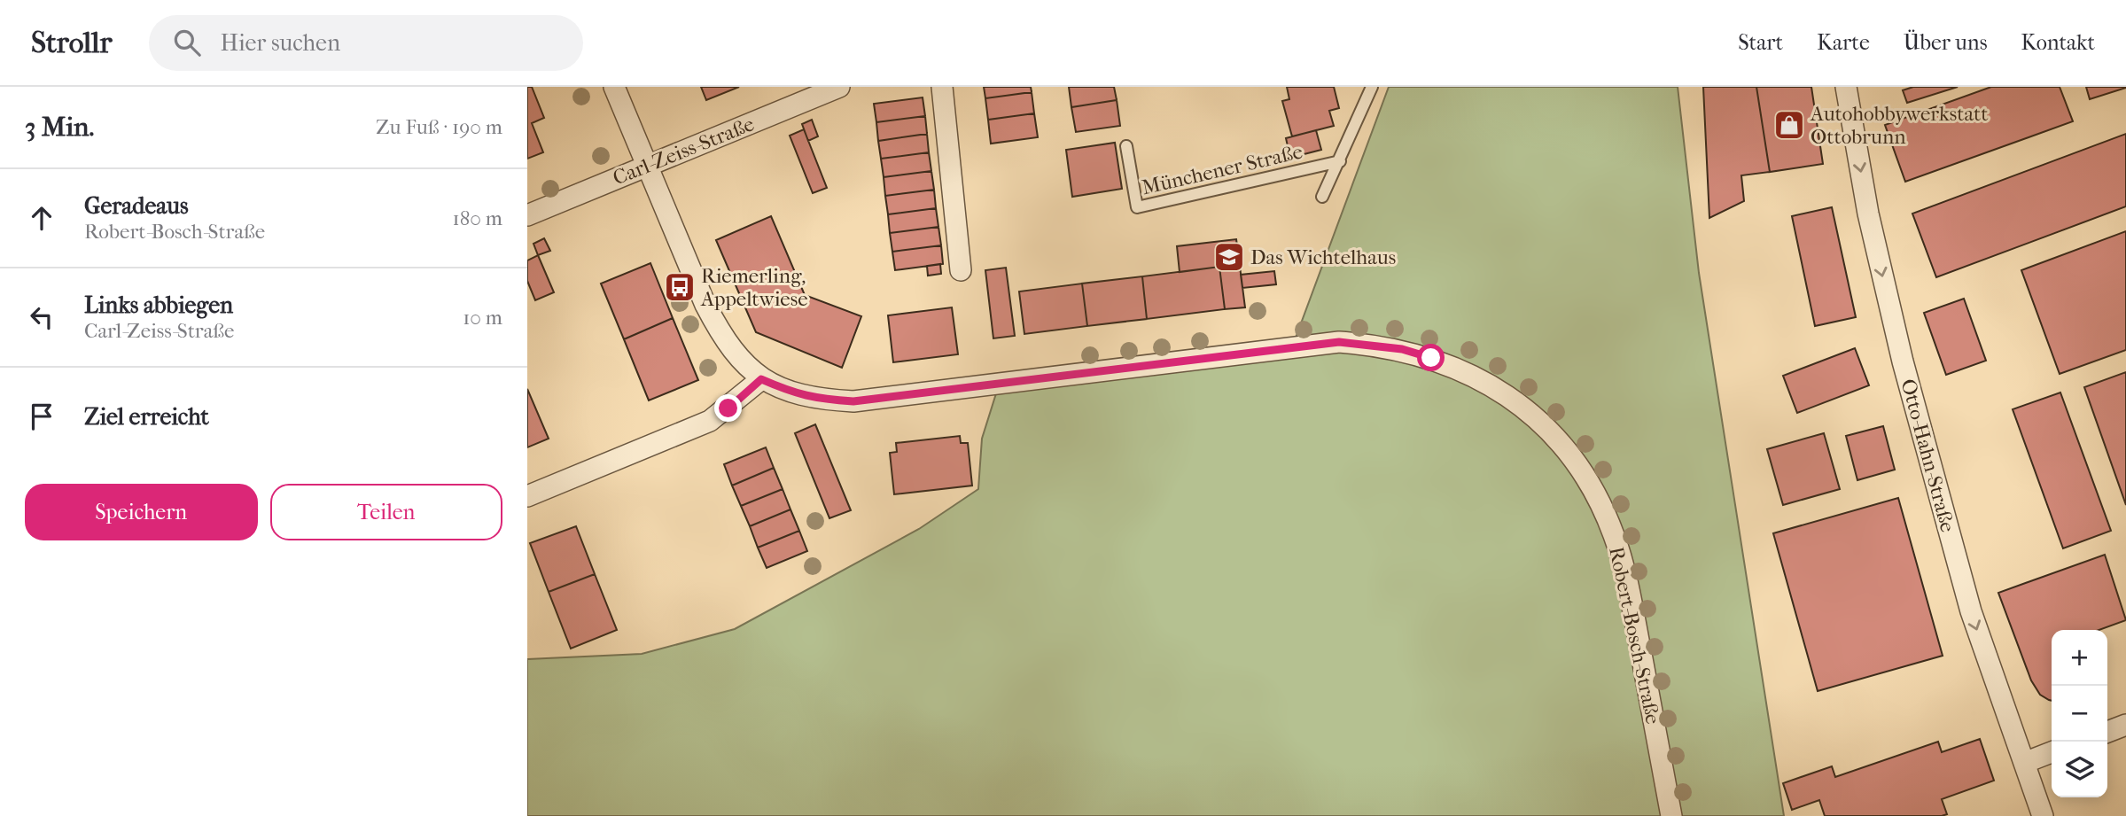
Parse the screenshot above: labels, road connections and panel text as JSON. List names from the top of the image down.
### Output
{
  "streets": {
    "street": ["Carl-Zeiss-Straße", "Otto-Hahn-Straße", "Robert-Bosch-Straße"],
    "lane": ["Münchener Straße"]
  },
  "crossings": [
    ["Carl-Zeiss-Straße", "Robert-Bosch-Straße"]
  ],
  "one_way": ["Otto-Hahn-Straße"],
  "places": {
    "shop": ["Autohobbywerkstatt Ottobrunn"],
    "school or university": ["Das Wichtelhaus"],
    "bus stop": ["Riemerling, Appeltwiese"]
  },
  "page": {
    "header": "Strollr",
    "search": "Hier suchen",
    "nav": [
      "Start",
      "Karte",
      "Über uns",
      "Kontakt"
    ],
    "heading": ["3 Min.", "Zu Fuß · 190 m"],
    "list": [
      ["Geradeaus", "Robert-Bosch-Straße", "180 m"],
      ["Links abbiegen", "Carl-Zeiss-Straße", "10 m"],
      "Ziel erreicht"
    ],
    "buttons": ["Speichern", "Teilen"],
    "map_buttons": ["+", "−"]
  }
}
